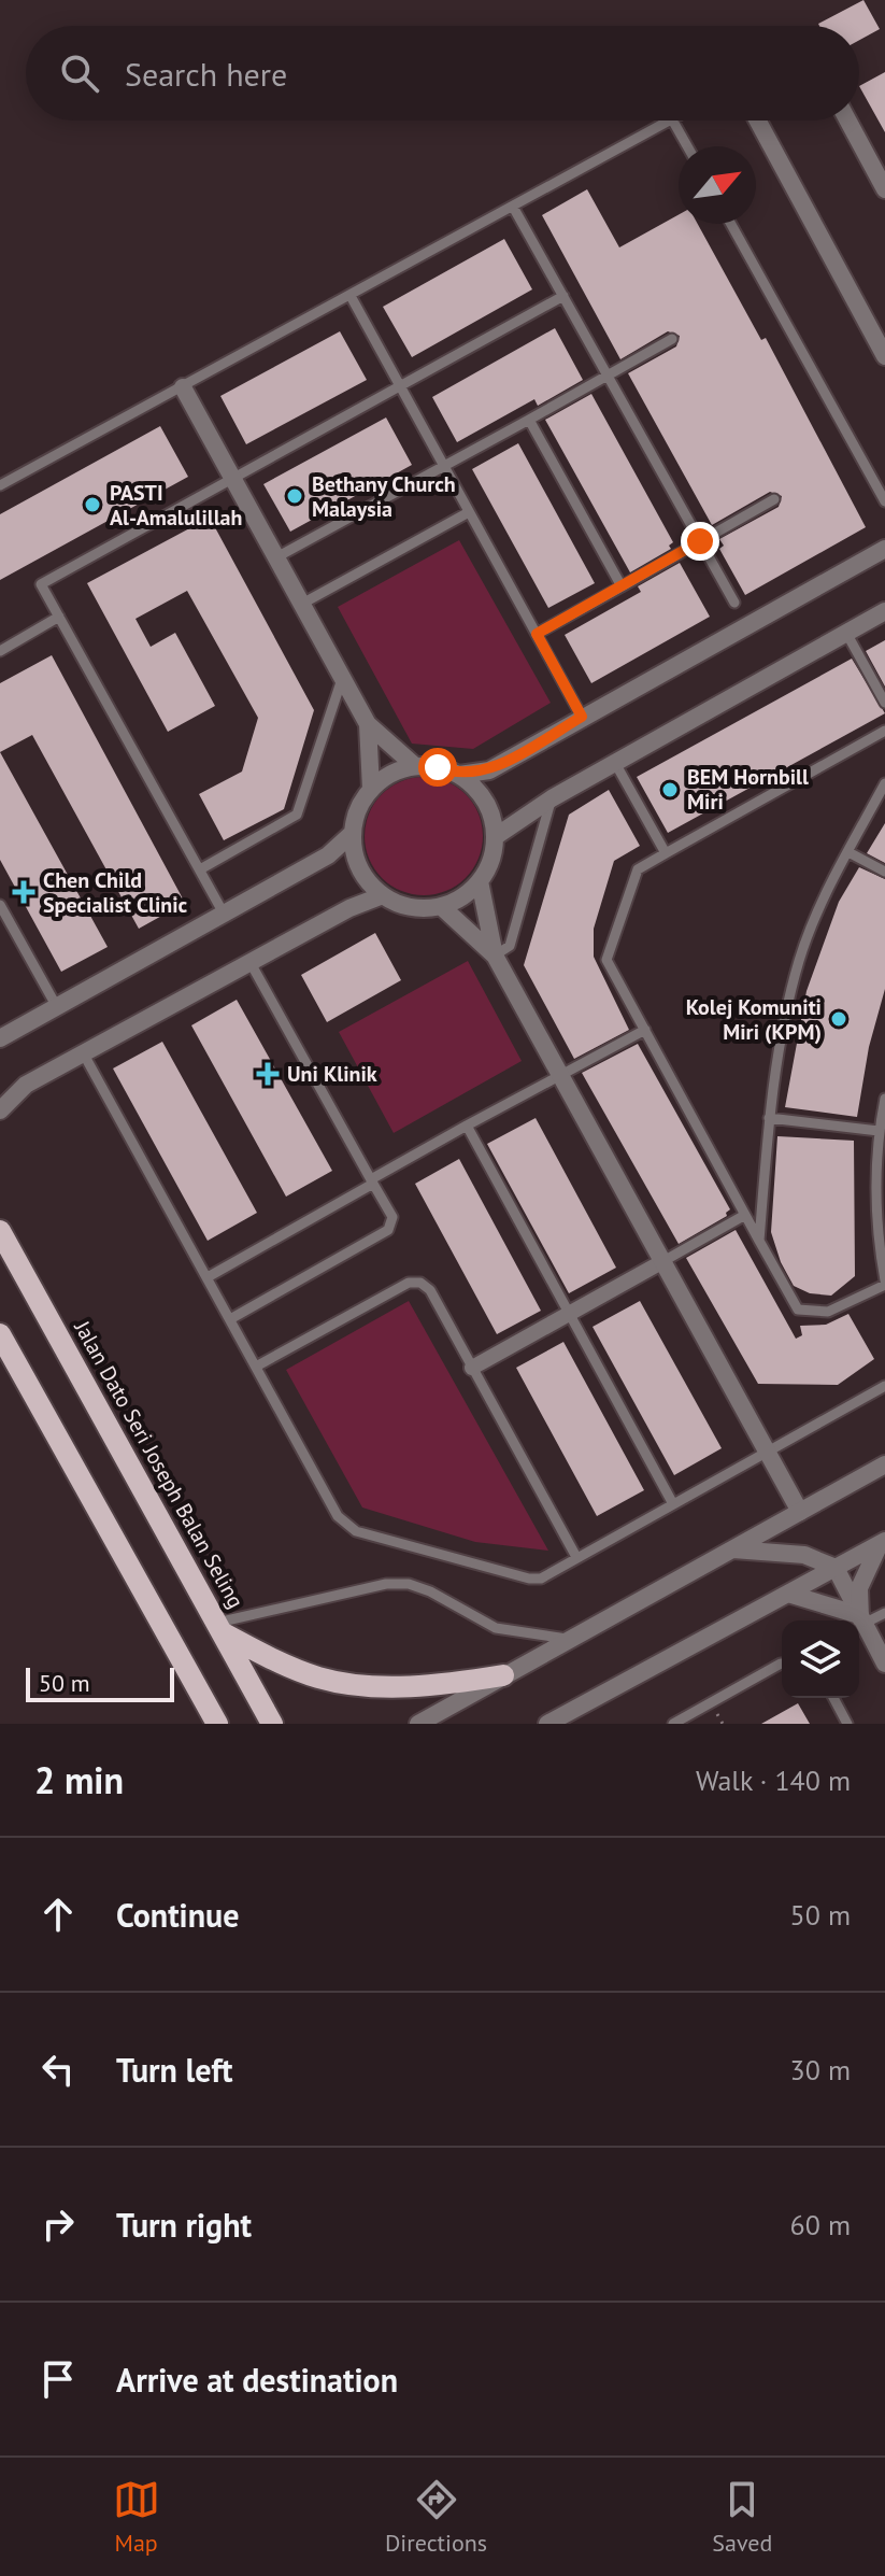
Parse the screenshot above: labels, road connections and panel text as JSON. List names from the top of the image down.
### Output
{
  "streets": {
    "main road": ["Jalan Dato Seri Joseph Balan Seling"]
  },
  "places": {
    "other": [
      "Bethany Church Malaysia",
      "PASTI Al-Amalulillah",
      "BEM Hornbill Miri",
      "Kolej Komuniti Miri (KPM)"
    ],
    "health": ["Chen Child Specialist Clinic", "Uni Klinik"]
  },
  "scale_bar": "50 m",
  "north": "top right",
  "page": {
    "search": "Search here",
    "scale": "50 m",
    "heading": ["2 min", "Walk · 140 m"],
    "list": [
      ["Continue", "50 m"],
      ["Turn left", "30 m"],
      ["Turn right", "60 m"],
      "Arrive at destination"
    ],
    "nav": ["Map", "Directions", "Saved"]
  }
}
